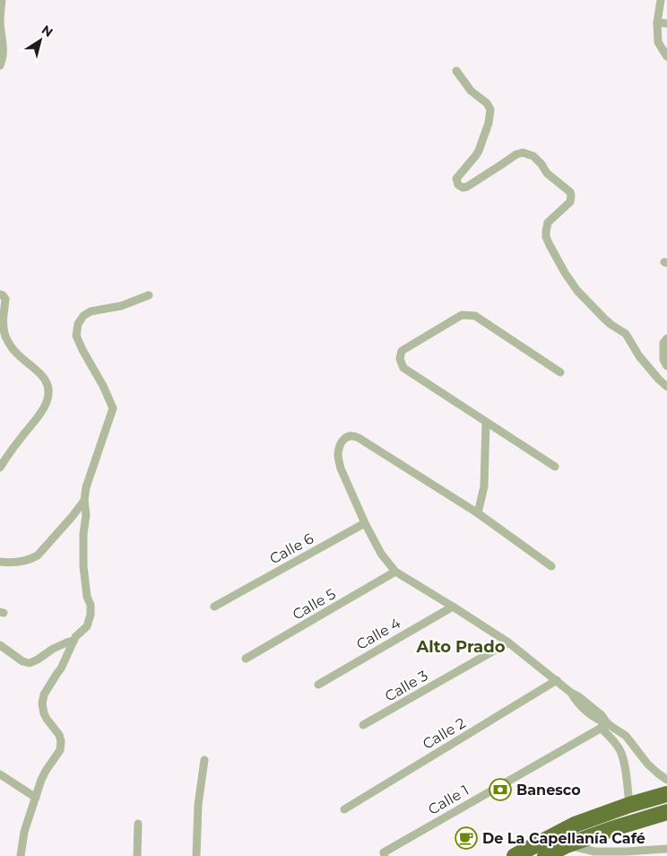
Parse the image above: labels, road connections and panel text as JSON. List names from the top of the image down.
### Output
{
  "streets": {
    "street": [
      "Calle 6",
      "Calle 5",
      "Calle 4",
      "Calle 3",
      "Calle 2",
      "Calle 1"
    ]
  },
  "districts": ["Alto Prado"],
  "places": {
    "bank": ["Banesco"],
    "cafe": ["De La Capellanía Café"]
  },
  "north": "top right"
}
